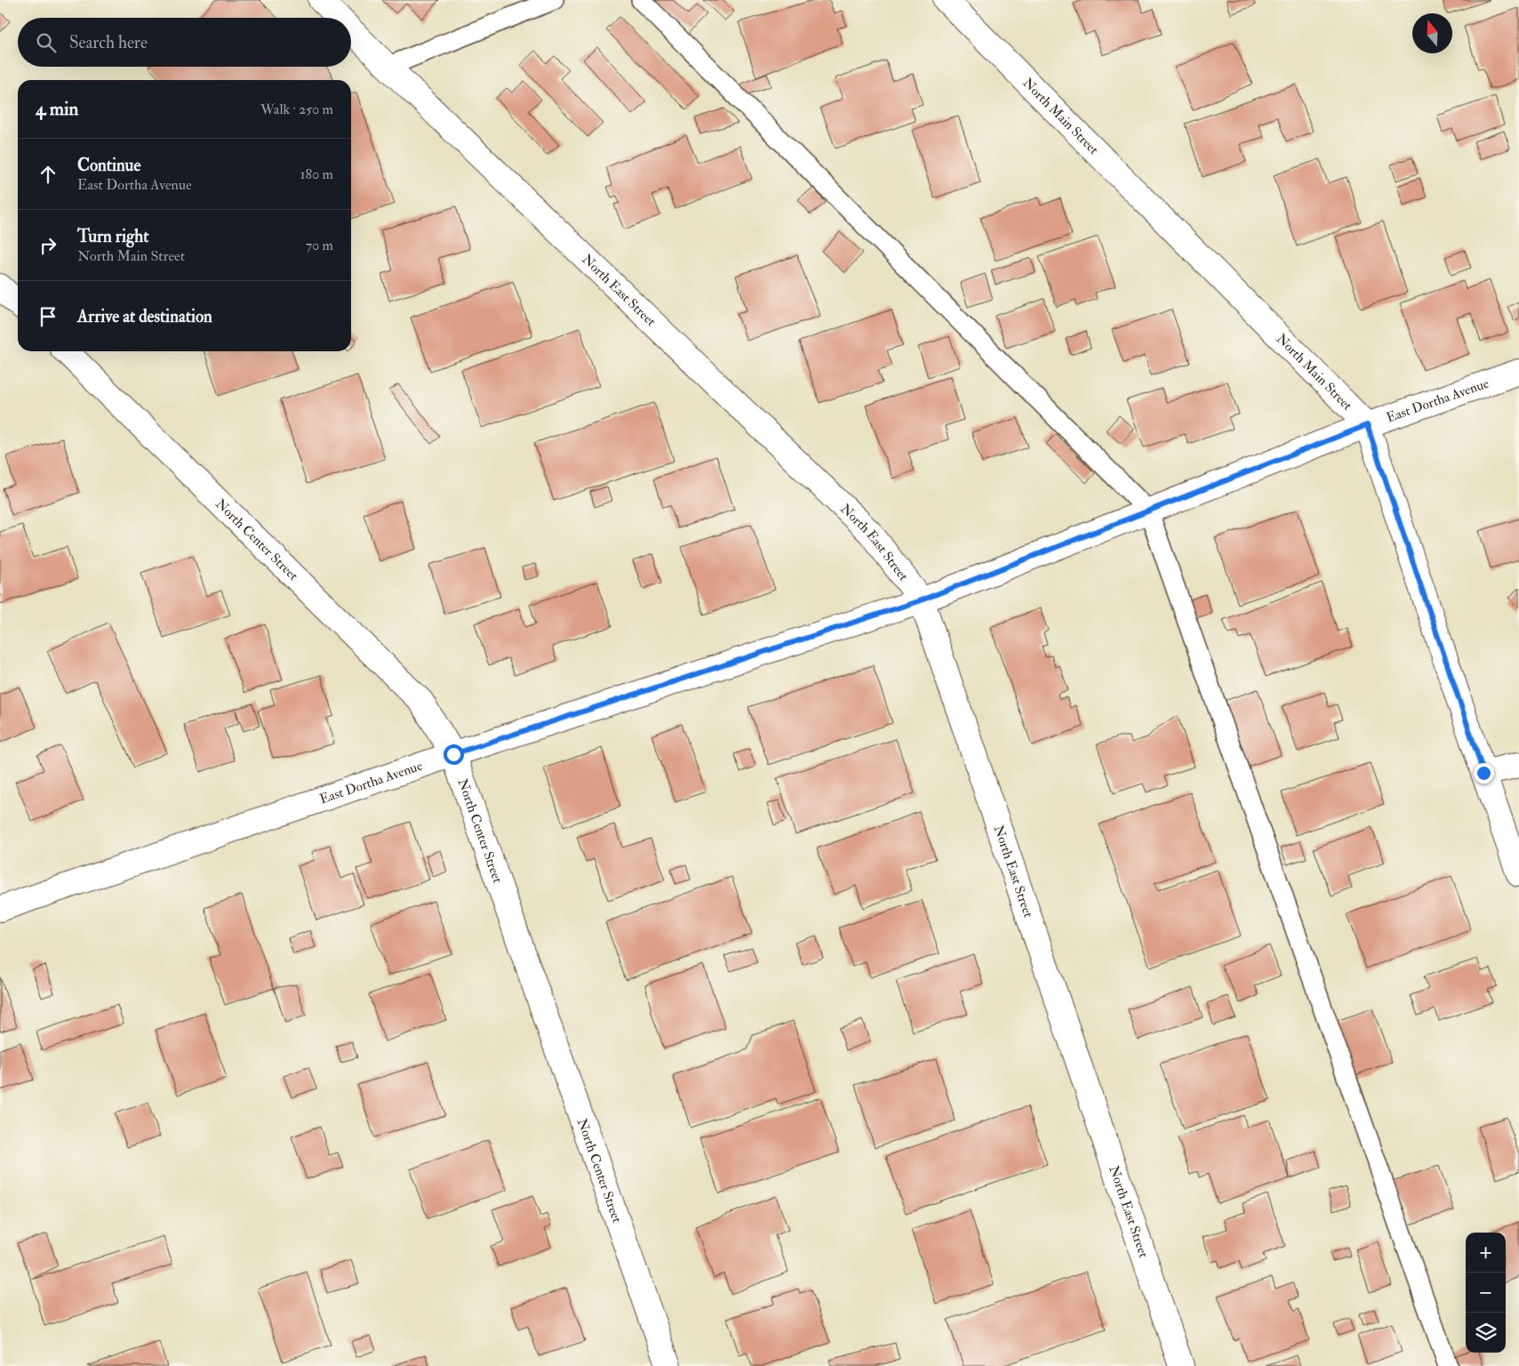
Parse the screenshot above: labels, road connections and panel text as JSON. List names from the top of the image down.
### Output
{
  "streets": {
    "street": [
      "North Main Street",
      "North East Street",
      "East Dortha Avenue",
      "North Center Street"
    ]
  },
  "crossings": [
    ["North Main Street", "East Dortha Avenue"],
    ["North East Street", "East Dortha Avenue"],
    ["East Dortha Avenue", "North Center Street"]
  ],
  "north": "top",
  "page": {
    "search": "Search here",
    "heading": ["4 min", "Walk · 250 m"],
    "list": [
      ["Continue", "East Dortha Avenue", "180 m"],
      ["Turn right", "North Main Street", "70 m"],
      "Arrive at destination"
    ],
    "map_buttons": ["+", "−"]
  }
}
